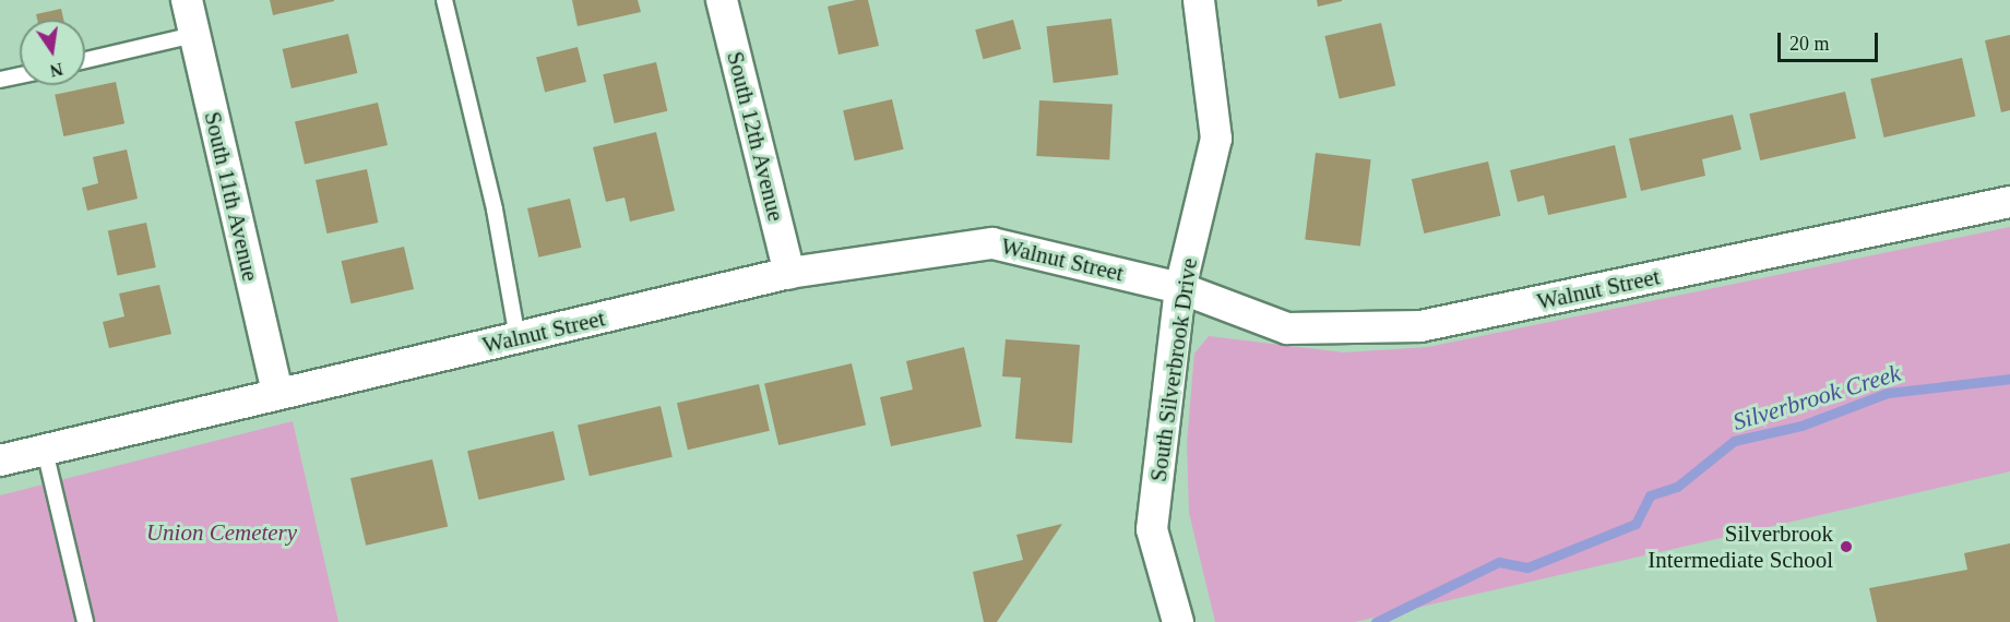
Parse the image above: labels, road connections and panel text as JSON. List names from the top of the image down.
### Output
{
  "streets": {
    "street": [
      "South 12th Avenue",
      "South 11th Avenue",
      "Walnut Street",
      "South Silverbrook Drive"
    ]
  },
  "crossings": [
    ["South 12th Avenue", "Walnut Street"],
    ["South 11th Avenue", "Walnut Street"],
    ["Walnut Street", "South Silverbrook Drive"]
  ],
  "water": ["Silverbrook Creek"],
  "parks": ["Union Cemetery"],
  "places": ["Silverbrook Intermediate School"],
  "scale_bar": "20 m",
  "north": "bottom"
}
